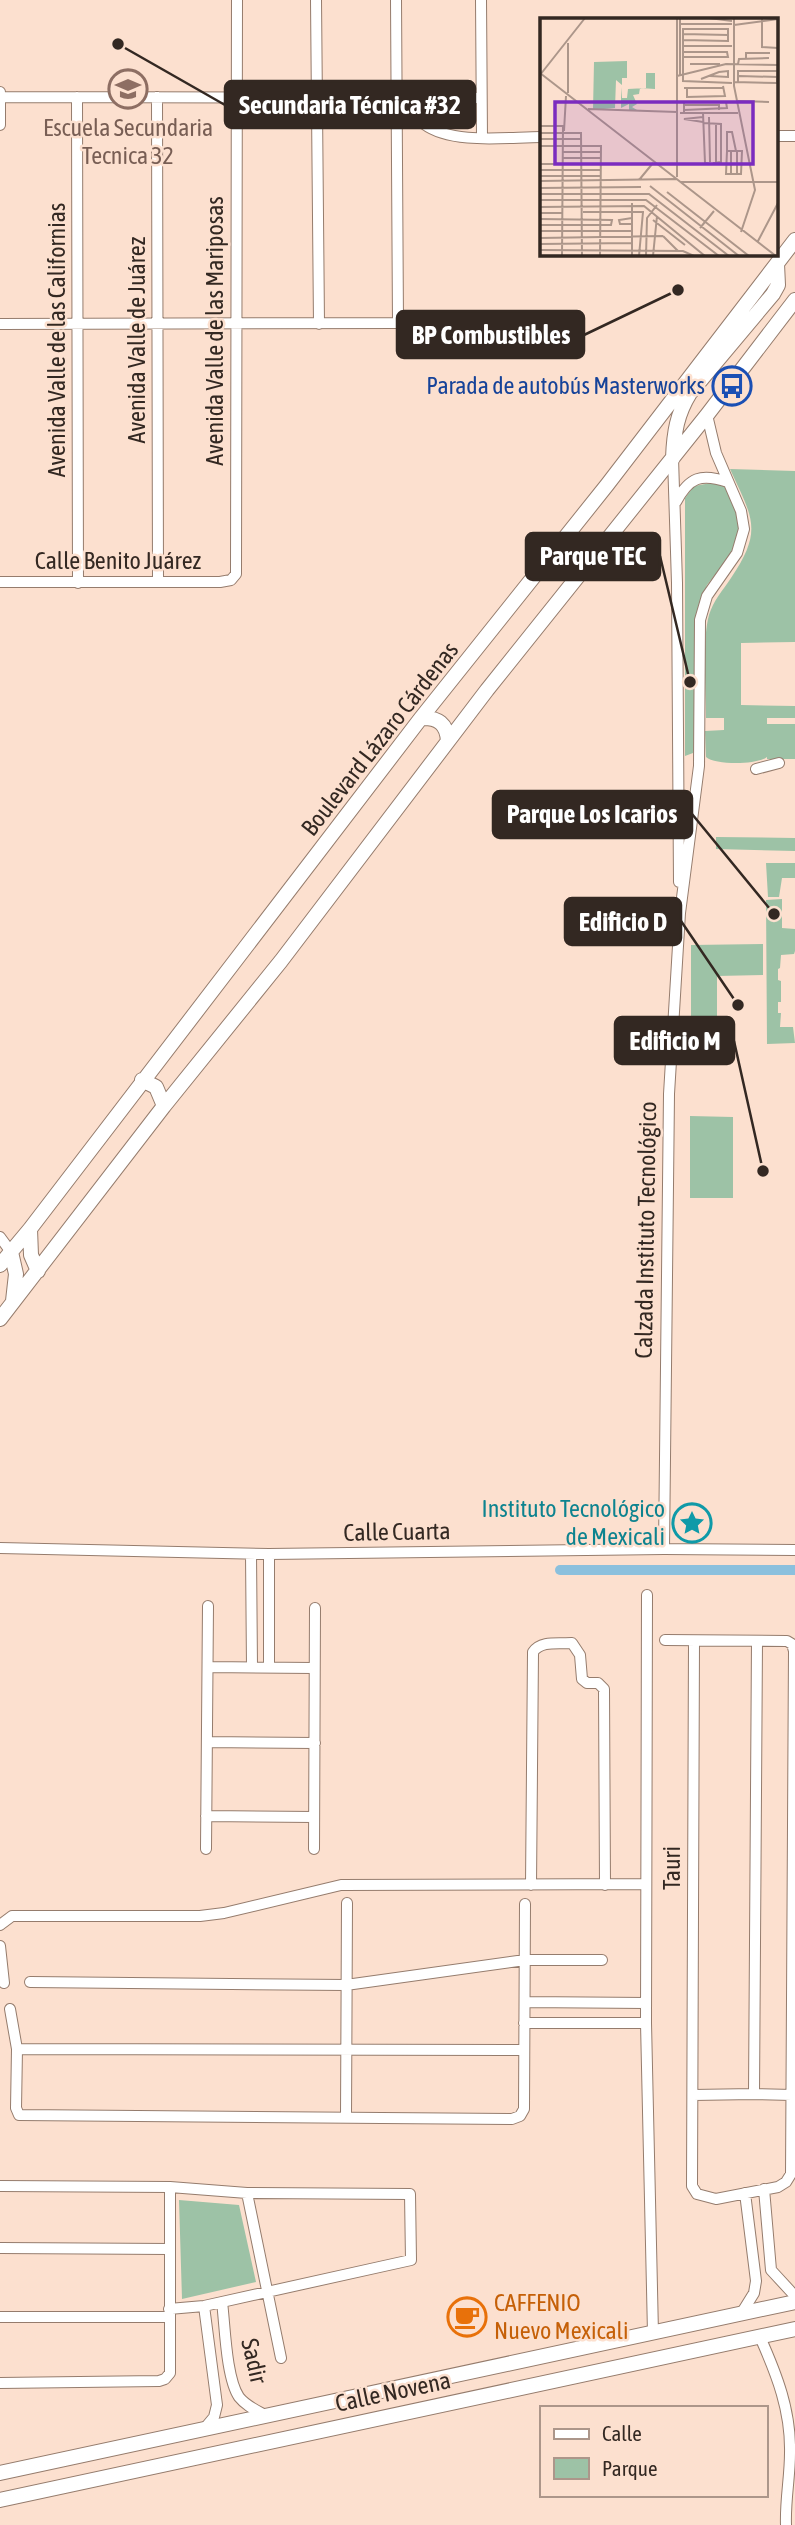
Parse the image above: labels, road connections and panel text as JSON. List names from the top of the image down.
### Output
{
  "streets": {
    "main road": ["Boulevard Lázaro Cárdenas", "Calle Novena"],
    "street": [
      "Avenida Valle de las Mariposas",
      "Avenida Valle de las Californias",
      "Avenida Valle de Juárez",
      "Calle Benito Juárez",
      "Calzada Instituto Tecnológico",
      "Calle Cuarta",
      "Tauri",
      "Sadir"
    ]
  },
  "crossings": [
    ["Avenida Valle de las Mariposas", "Calle Benito Juárez"],
    ["Avenida Valle de las Californias", "Calle Benito Juárez"],
    ["Avenida Valle de Juárez", "Calle Benito Juárez"],
    ["Calzada Instituto Tecnológico", "Calle Cuarta"],
    ["Sadir", "Calle Novena"]
  ],
  "places": {
    "other": [
      "Secundaria Técnica #32",
      "BP Combustibles",
      "Parque TEC",
      "Parque Los Icarios",
      "Edificio D",
      "Edificio M"
    ],
    "school or university": ["Escuela Secundaria Tecnica 32"],
    "bus stop": ["Parada de autobús Masterworks"],
    "place": ["Instituto Tecnológico de Mexicali"],
    "cafe": ["CAFFENIO Nuevo Mexicali"]
  },
  "legend": ["Calle", "Parque"]
}
